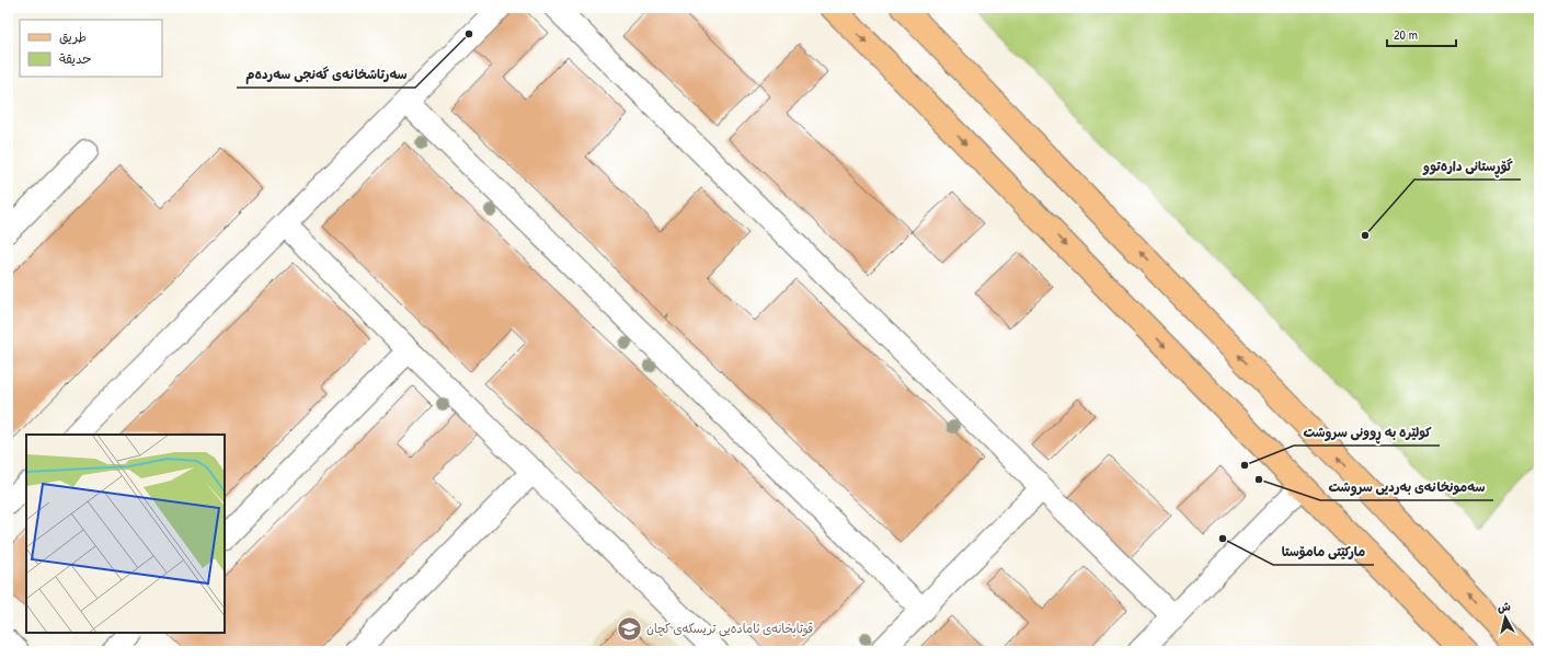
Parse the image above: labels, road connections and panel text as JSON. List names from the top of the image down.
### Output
{
  "places": {
    "other": [
      "سەرتاشخانەی گەنجی سەردەم",
      "گۆڕستانی دارەتوو",
      "کولێرە بە ڕوونی سروشت",
      "سەمونخانەی بەردیی سروشت",
      "مارکێتی مامۆستا"
    ],
    "school or university": ["قوتابخانەی ئامادەیی تریسکەی کچان"]
  },
  "legend": ["طريق", "حديقة"],
  "scale_bar": "20 m",
  "north": "top"
}
